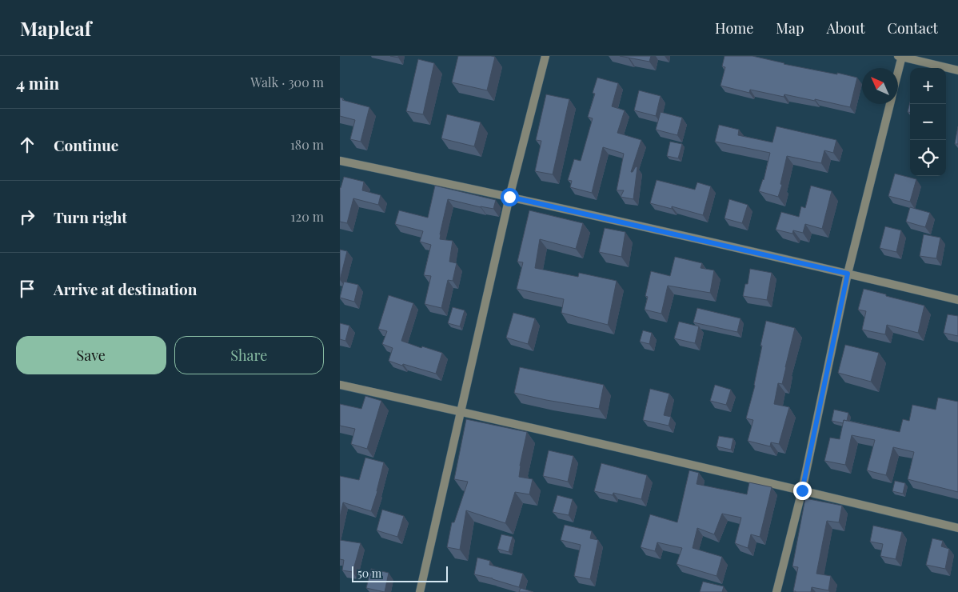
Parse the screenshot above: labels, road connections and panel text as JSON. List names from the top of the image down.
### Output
{
  "scale_bar": "50 m",
  "north": "top left",
  "page": {
    "header": "Mapleaf",
    "nav": [
      "Home",
      "Map",
      "About",
      "Contact"
    ],
    "heading": ["4 min", "Walk · 300 m"],
    "map_buttons": ["+", "−"],
    "list": [
      ["Continue", "180 m"],
      ["Turn right", "120 m"],
      "Arrive at destination"
    ],
    "buttons": ["Save", "Share"],
    "scale": "50 m"
  }
}
